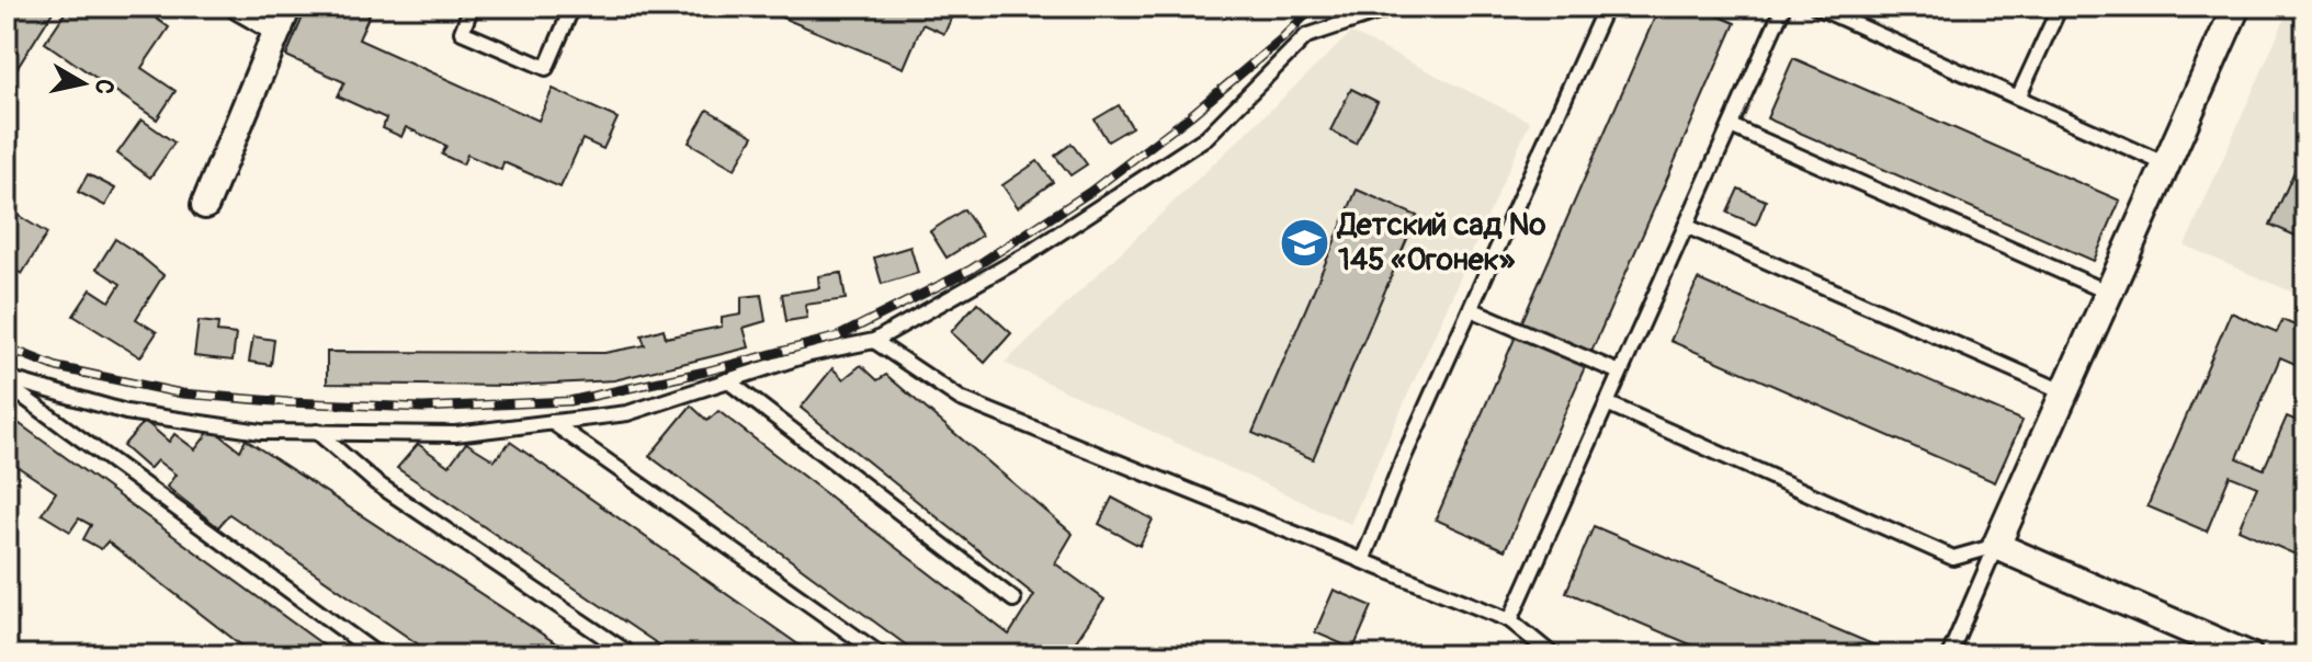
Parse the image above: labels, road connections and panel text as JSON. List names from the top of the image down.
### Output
{
  "places": {
    "school or university": ["Детский сад № 145 «Огонек»"]
  },
  "north": "right"
}
